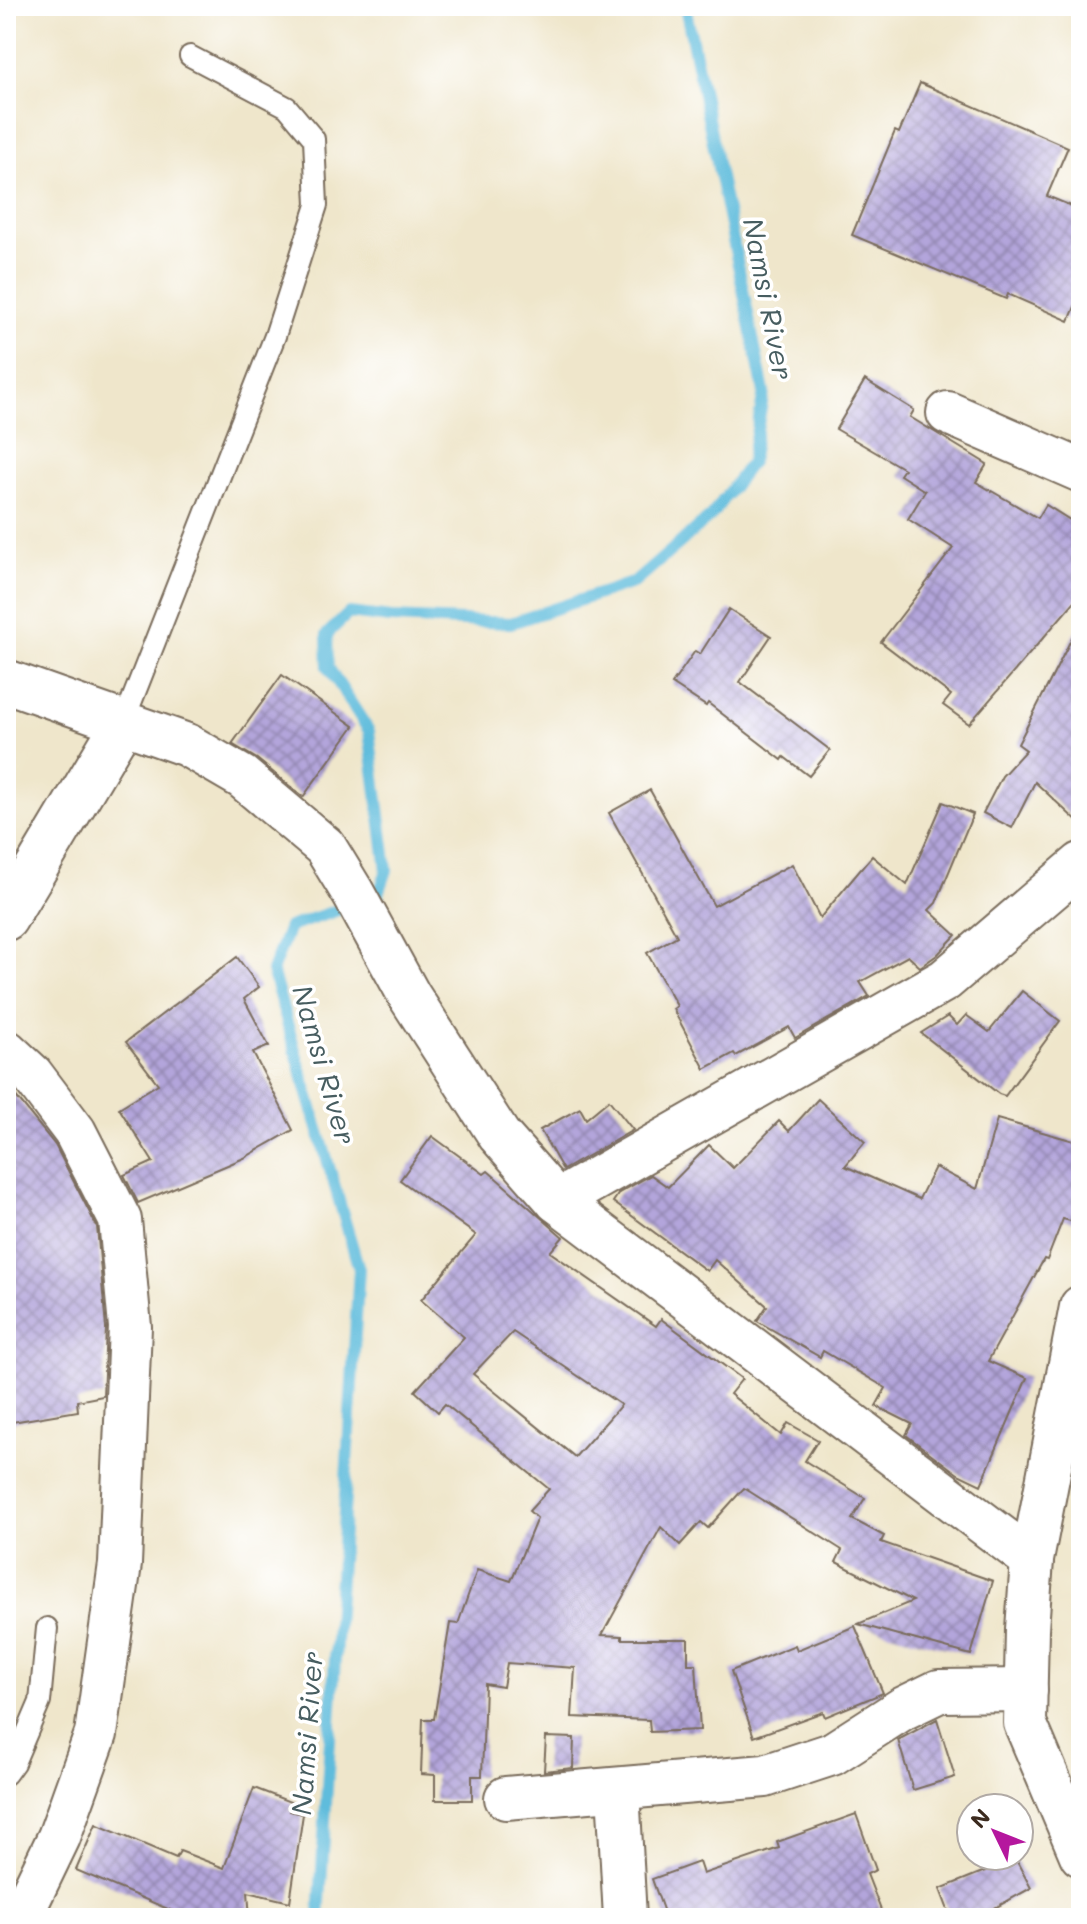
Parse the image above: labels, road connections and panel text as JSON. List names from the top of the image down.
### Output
{
  "water": ["Namsi River"],
  "north": "top left"
}
